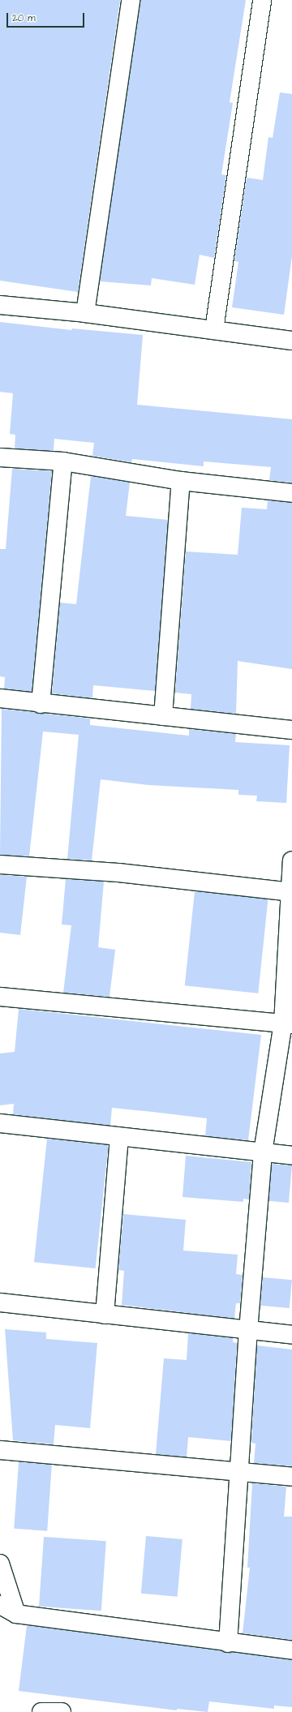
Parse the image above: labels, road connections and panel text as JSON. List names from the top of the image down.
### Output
{
  "scale_bar": "20 m"
}
